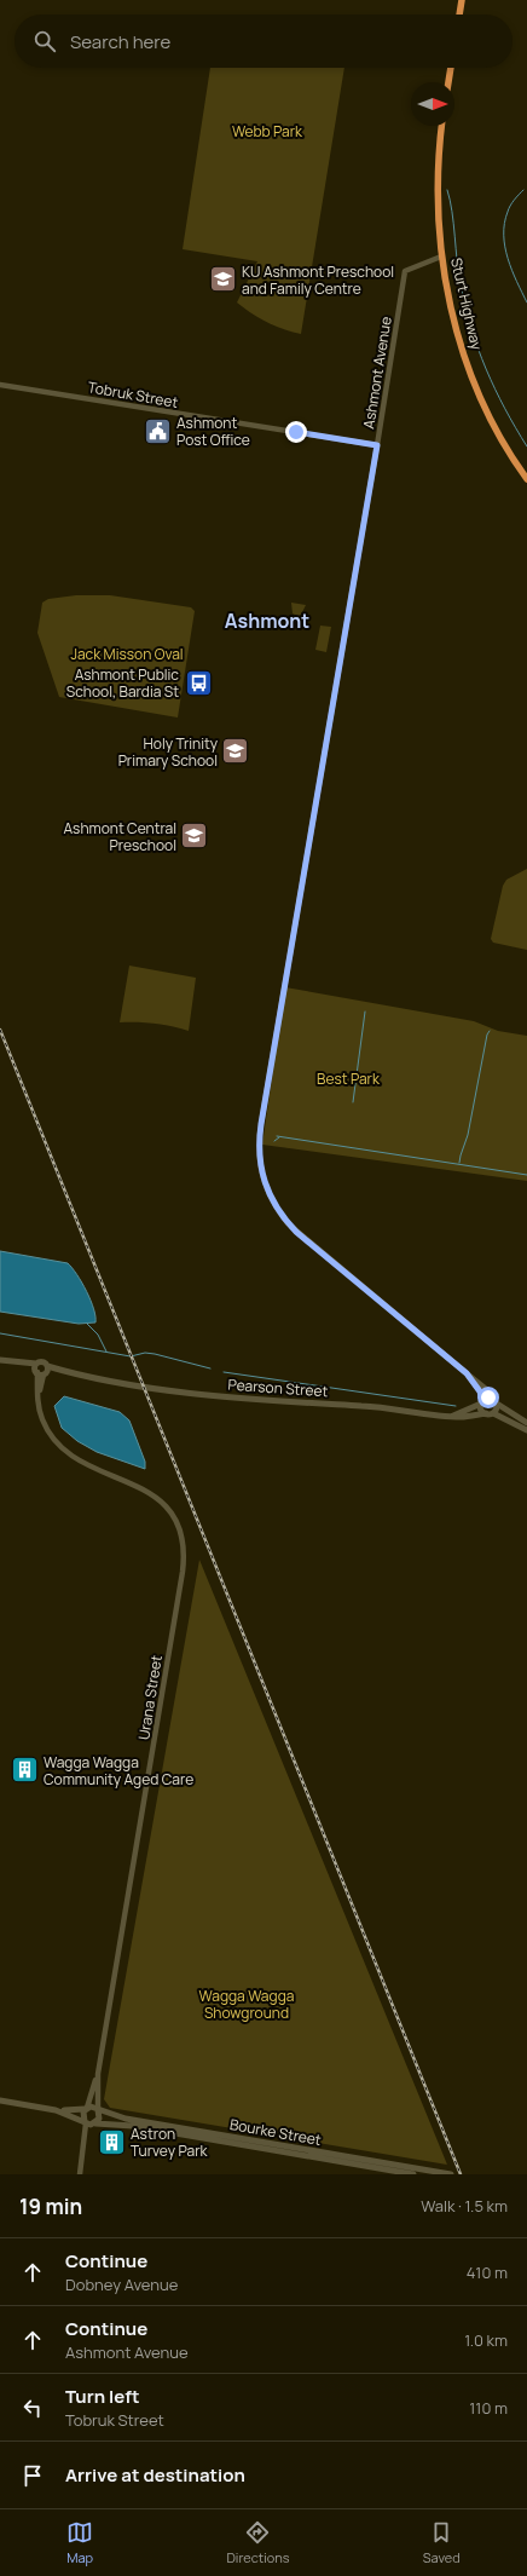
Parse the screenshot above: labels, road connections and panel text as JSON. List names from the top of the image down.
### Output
{
  "streets": {
    "highway": ["Sturt Highway"],
    "main road": ["Pearson Street", "Bourke Street"],
    "street": ["Ashmont Avenue", "Tobruk Street", "Urana Street"]
  },
  "crossings": [
    ["Sturt Highway", "Ashmont Avenue"],
    ["Ashmont Avenue", "Tobruk Street"],
    ["Pearson Street", "Urana Street"],
    ["Urana Street", "Bourke Street"]
  ],
  "districts": ["Ashmont"],
  "parks": [
    "Webb Park",
    "Jack Misson Oval",
    "Best Park",
    "Wagga Wagga Showground"
  ],
  "places": {
    "school or university": ["KU Ashmont Preschool and Family Centre", "Holy Trinity Primary School", "Ashmont Central Preschool"],
    "public building": ["Ashmont Post Office"],
    "bus stop": ["Ashmont Public School, Bardia St"],
    "building": ["Wagga Wagga Community Aged Care", "Astron Turvey Park"]
  },
  "north": "right",
  "page": {
    "search": "Search here",
    "heading": ["19 min", "Walk · 1.5 km"],
    "list": [
      ["Continue", "Dobney Avenue", "410 m"],
      ["Continue", "Ashmont Avenue", "1.0 km"],
      ["Turn left", "Tobruk Street", "110 m"],
      "Arrive at destination"
    ],
    "nav": ["Map", "Directions", "Saved"]
  }
}
